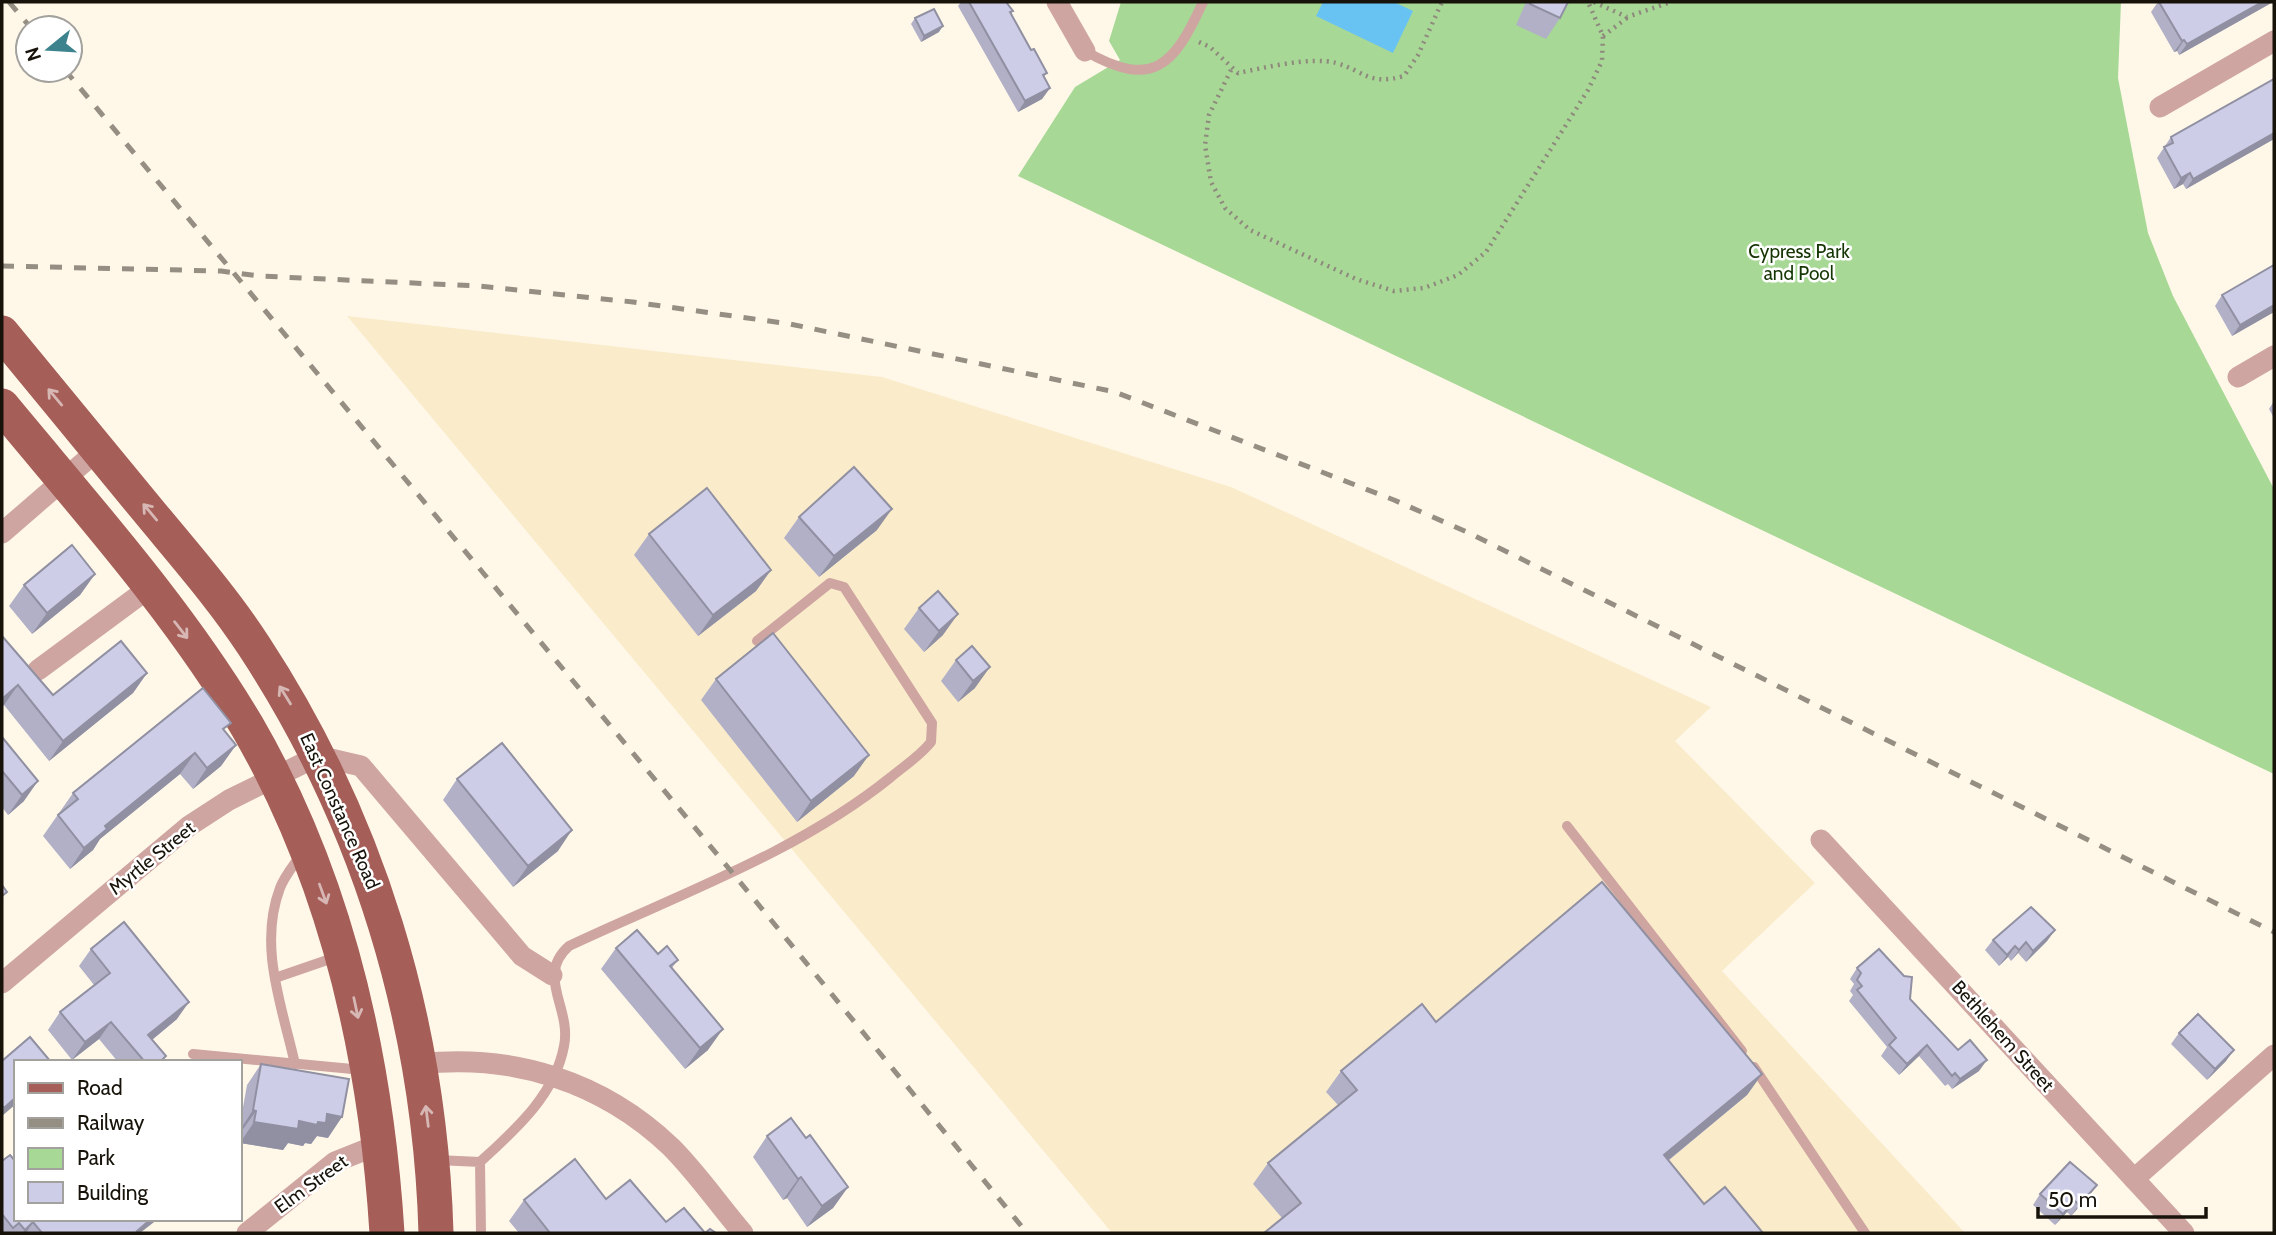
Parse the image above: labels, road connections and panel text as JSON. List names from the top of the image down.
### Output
{
  "streets": {
    "main road": ["East Constance Road"],
    "street": ["Myrtle Street", "Bethlehem Street", "Elm Street"]
  },
  "crossings": [
    ["East Constance Road", "Myrtle Street"]
  ],
  "parks": ["Cypress Park and Pool"],
  "legend": [
    "Road",
    "Railway",
    "Park",
    "Building"
  ],
  "scale_bar": "50 m",
  "north": "left"
}
